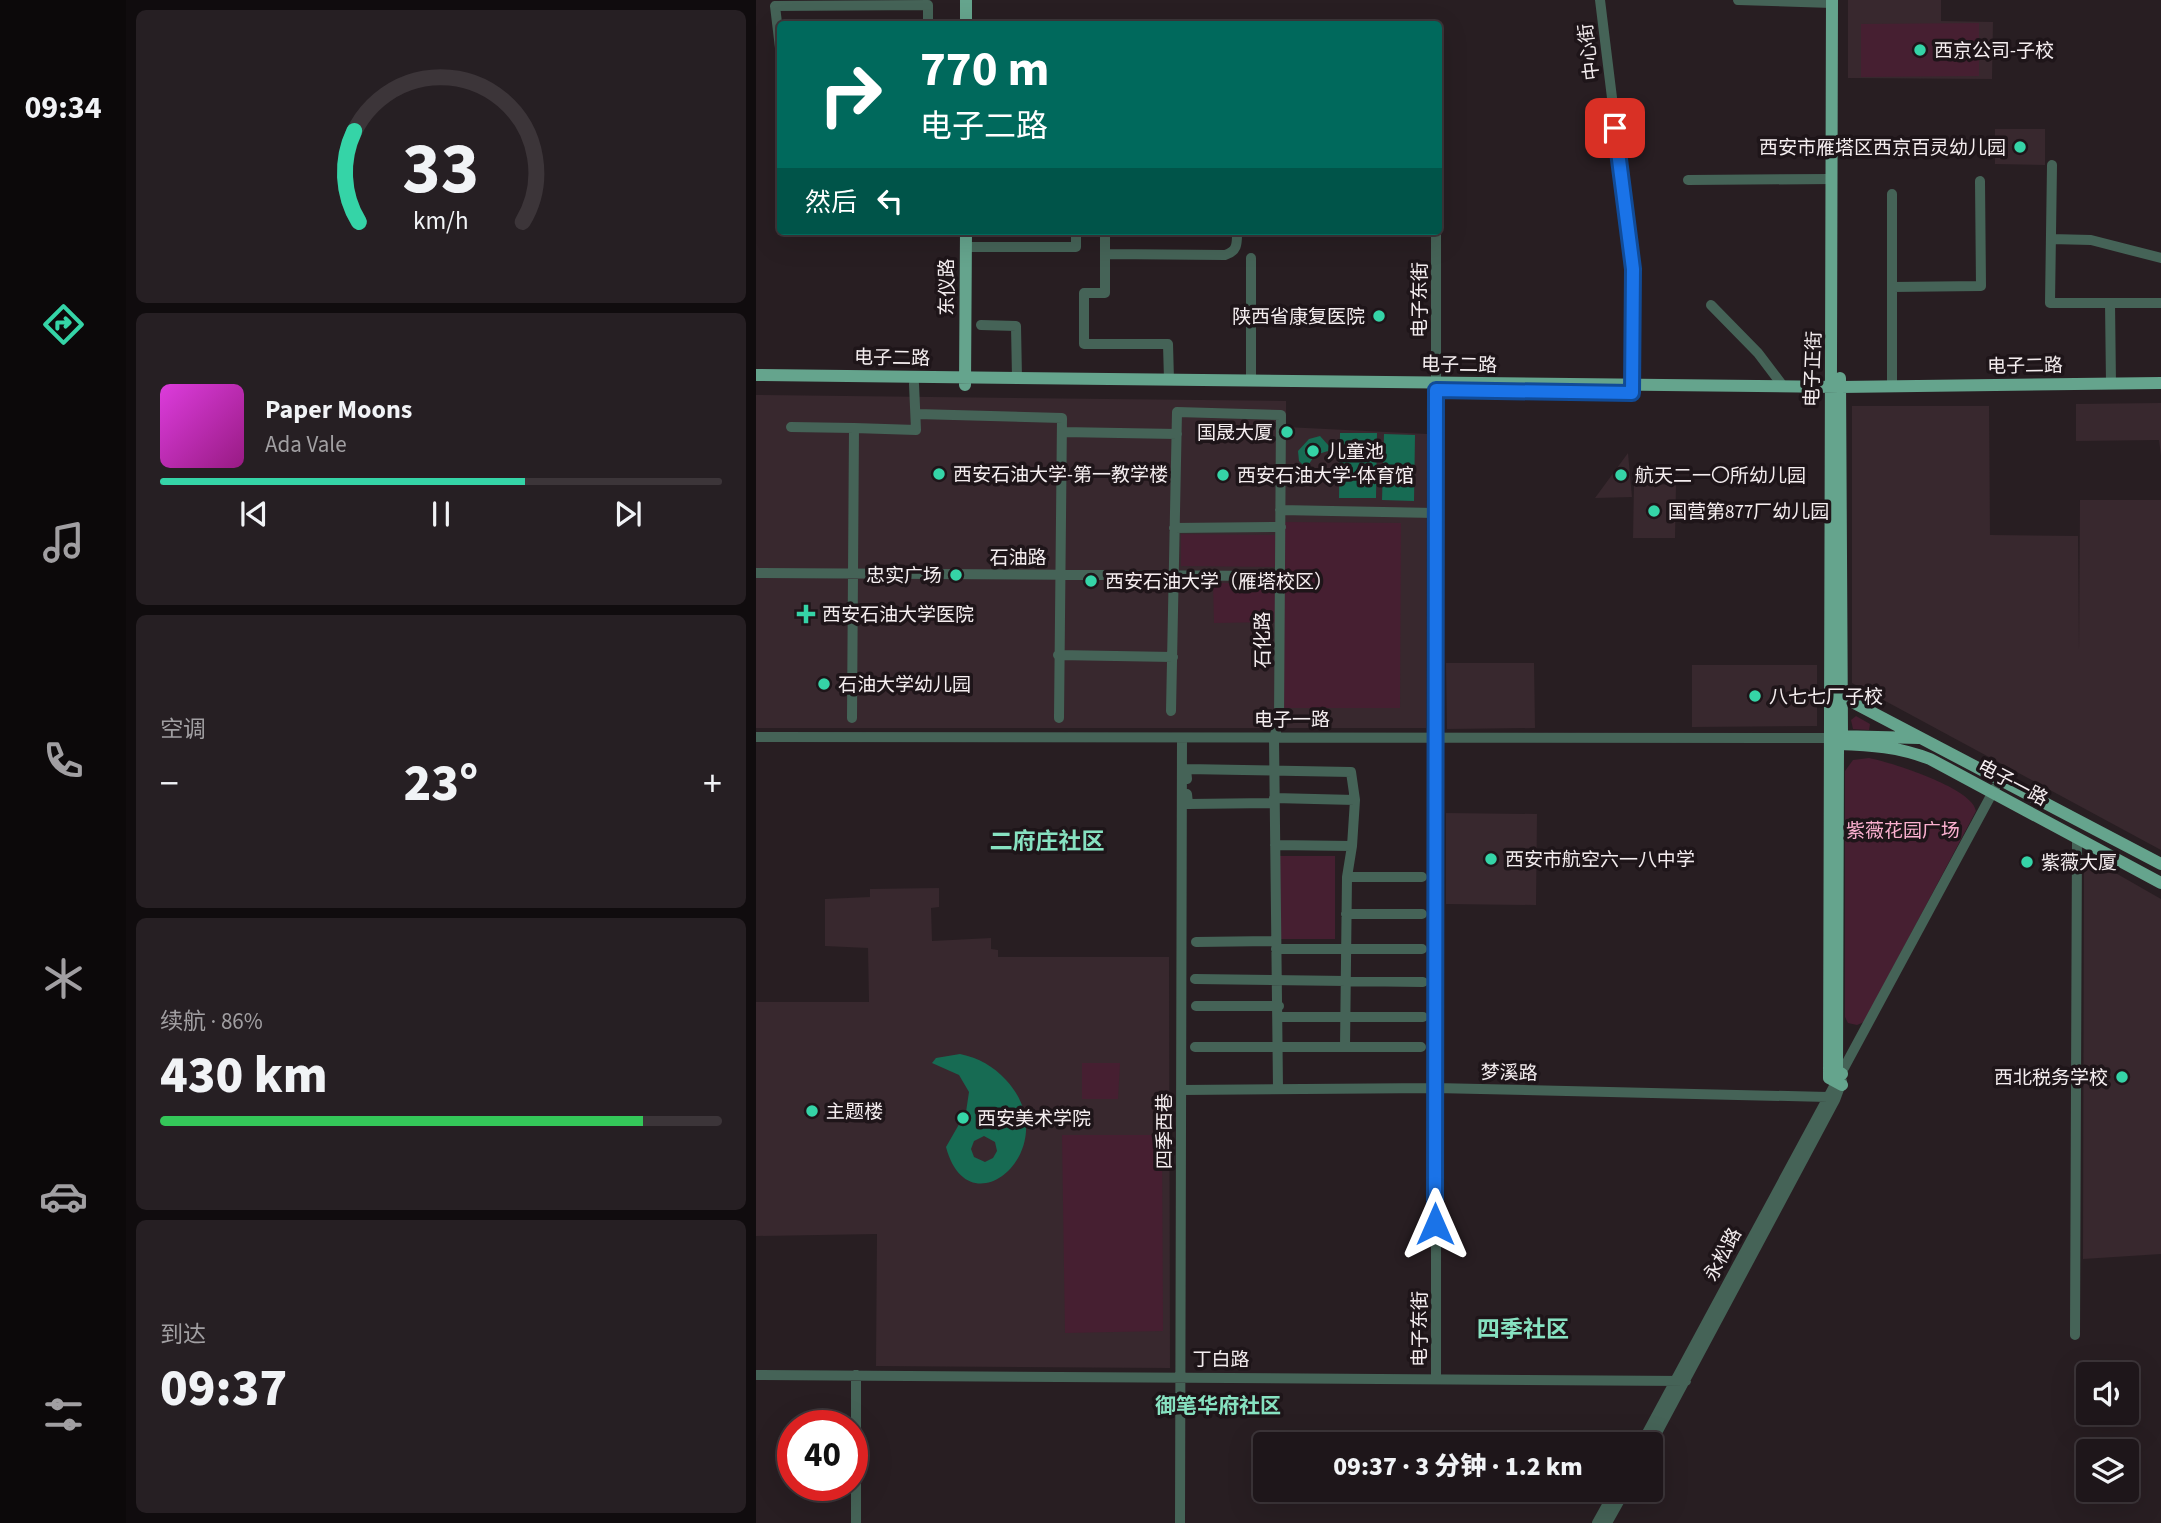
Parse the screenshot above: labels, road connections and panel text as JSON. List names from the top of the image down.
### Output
{
  "streets": {
    "main road": [
      "东仪路",
      "电子二路",
      "电子正街",
      "电子一路"
    ],
    "street": [
      "中心街",
      "电子东街",
      "石油路",
      "石化路",
      "梦溪路",
      "四季西巷",
      "永松路",
      "丁白路"
    ]
  },
  "crossings": [
    ["中心街", "电子二路"],
    ["东仪路", "电子二路"],
    ["电子东街", "电子二路"],
    ["电子东街", "电子一路"],
    ["电子东街", "梦溪路"],
    ["电子东街", "丁白路"],
    ["电子二路", "电子正街"],
    ["电子正街", "电子一路"],
    ["石油路", "石化路"],
    ["石化路", "电子一路"],
    ["石化路", "梦溪路"],
    ["电子一路", "四季西巷"],
    ["电子一路", "永松路"],
    ["梦溪路", "四季西巷"],
    ["梦溪路", "永松路"],
    ["四季西巷", "丁白路"],
    ["永松路", "丁白路"]
  ],
  "districts": ["二府庄社区", "四季社区", "御笔华府社区"],
  "parks": ["紫薇花园广场"],
  "places": {
    "other": [
      "西京公司-子校",
      "西安市雁塔区西京百灵幼儿园",
      "陕西省康复医院",
      "国晟大厦",
      "儿童池",
      "西安石油大学-第一教学楼",
      "西安石油大学-体育馆",
      "航天二一〇所幼儿园",
      "国营第877厂幼儿园",
      "忠实广场",
      "西安石油大学（雁塔校区）",
      "石油大学幼儿园",
      "八七七厂子校",
      "西安市航空六一八中学",
      "紫薇大厦",
      "西北税务学校",
      "主题楼",
      "西安美术学院"
    ],
    "health": ["西安石油大学医院"]
  },
  "page": {
    "tabs": "09:34",
    "turn": ["770 m", "电子二路"],
    "then": "然后",
    "song": ["Paper Moons", "Ada Vale"],
    "tile": [
      "空调",
      ["续航 · 86%", "430 km"],
      ["到达", "09:37"]
    ],
    "heat": ["−", "23°", "+"],
    "limit": "40",
    "trip": "09:37 · 3 分钟 · 1.2 km",
    "gauge": ["33", "km/h"]
  }
}
